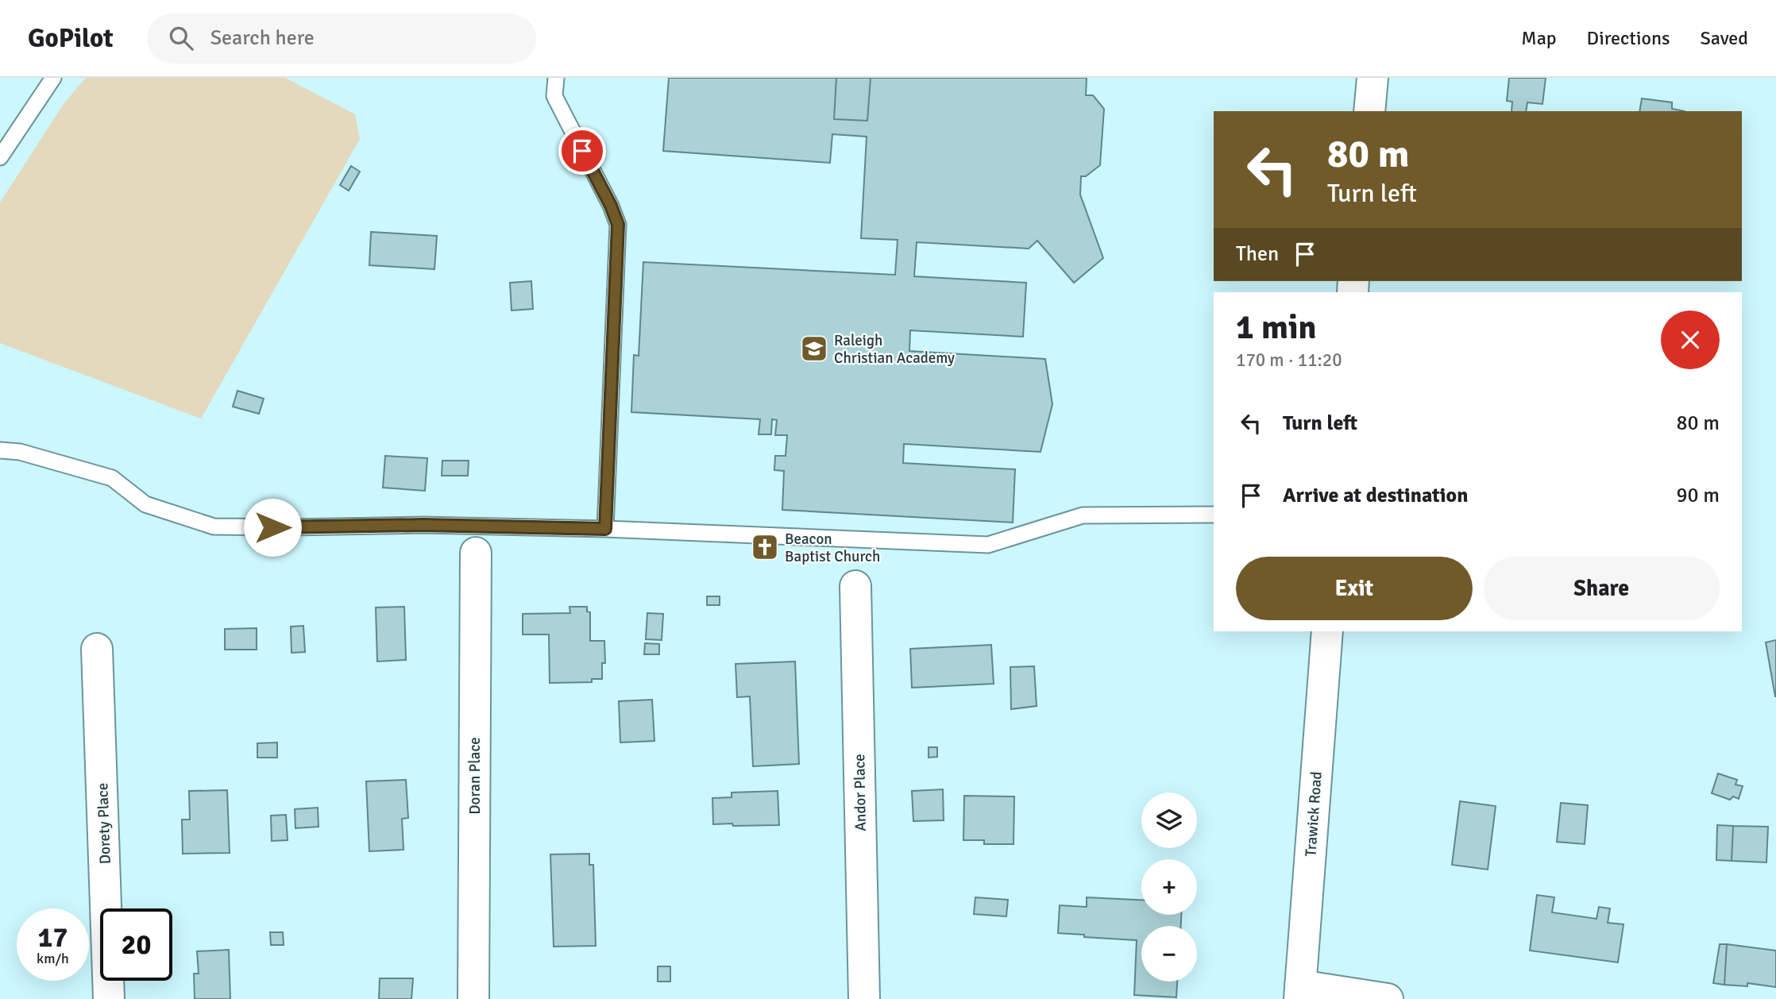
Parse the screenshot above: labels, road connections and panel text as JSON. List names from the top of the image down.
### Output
{
  "streets": {
    "street": [
      "Doran Place",
      "Andor Place",
      "Trawick Road",
      "Dorety Place"
    ]
  },
  "places": {
    "school or university": ["Raleigh Christian Academy"],
    "church": ["Beacon Baptist Church"]
  },
  "page": {
    "header": "GoPilot",
    "search": "Search here",
    "nav": ["Map", "Directions", "Saved"],
    "turn": ["80 m", "Turn left"],
    "then": "Then",
    "heading": ["1 min", "170 m · 11:20"],
    "list": [
      {
        "name": "Turn left",
        "value": "80 m"
      },
      {
        "name": "Arrive at destination",
        "value": "90 m"
      }
    ],
    "buttons": ["Exit", "Share"],
    "map_buttons": ["+", "−"],
    "speed": "17 km/h",
    "limit": "20"
  }
}
